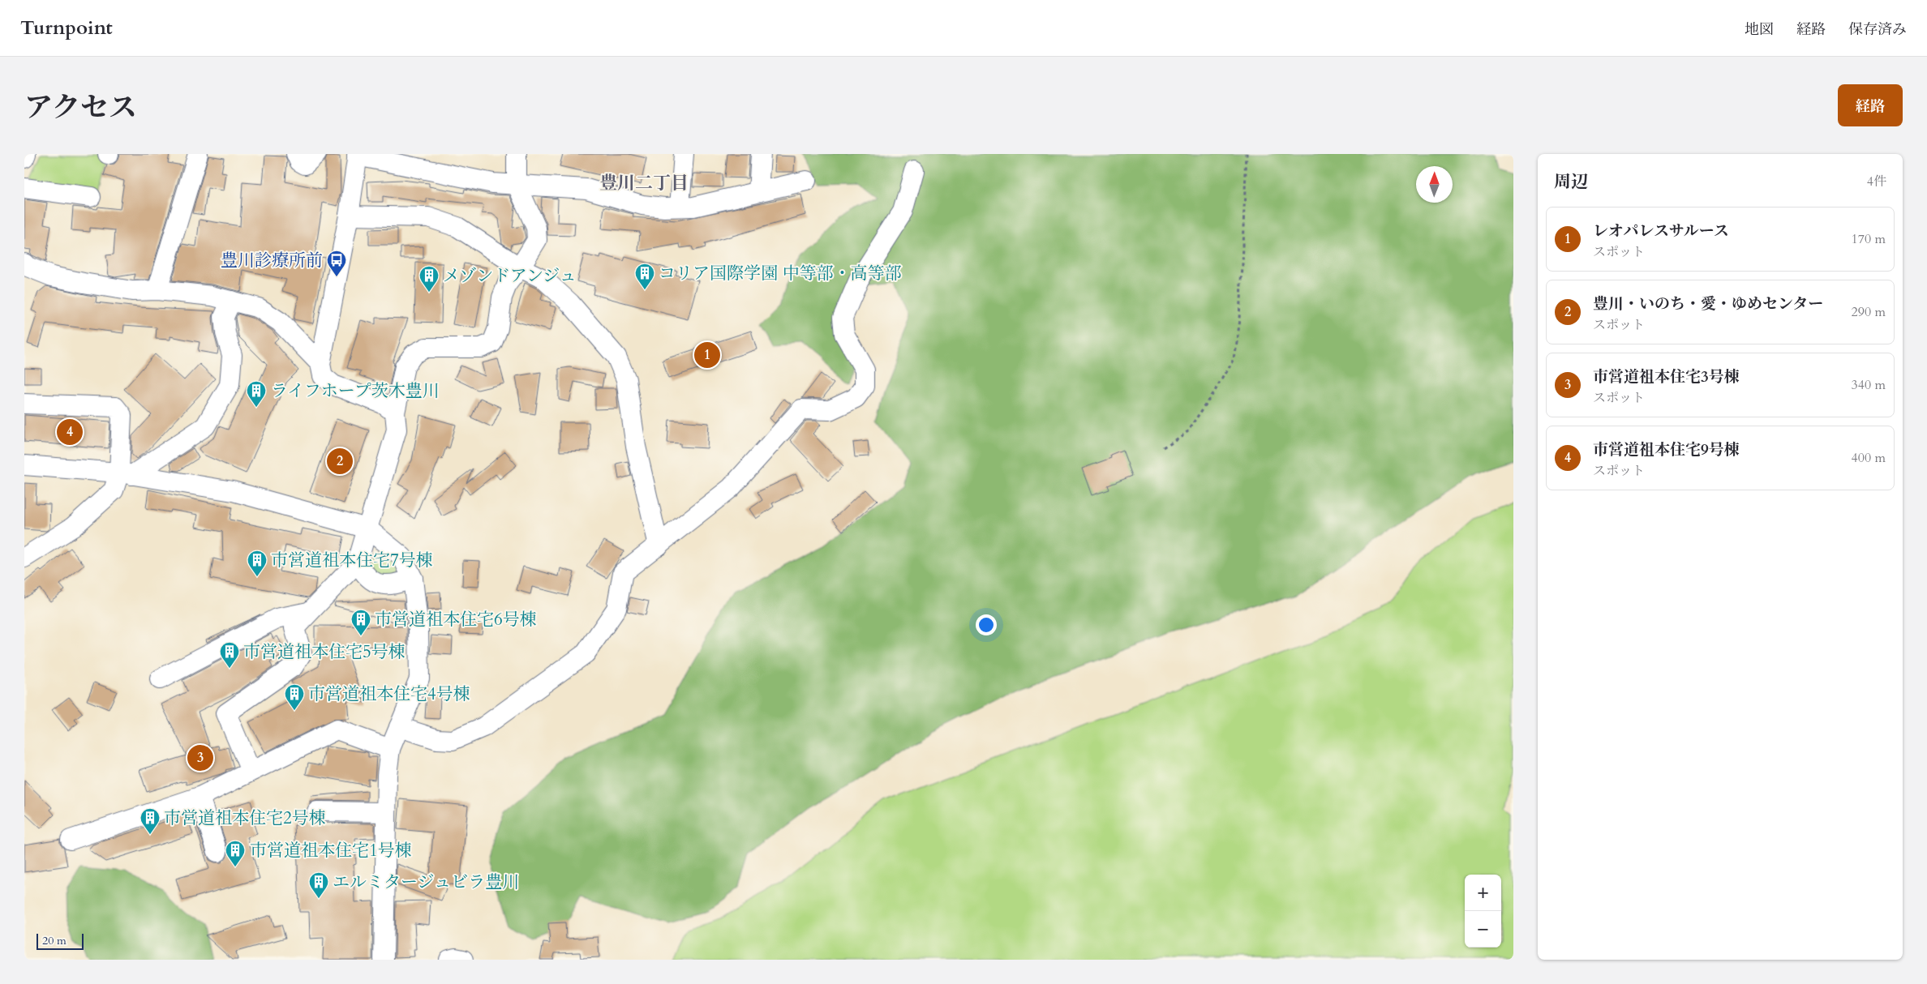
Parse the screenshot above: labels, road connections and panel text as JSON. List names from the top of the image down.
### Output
{
  "districts": ["豊川二丁目"],
  "places": {
    "bus stop": ["豊川診療所前"],
    "building": [
      "コリア国際学園 中等部・高等部",
      "メゾンドアンジュ",
      "ライフホープ茨木豊川",
      "市営道祖本住宅7号棟",
      "市営道祖本住宅6号棟",
      "市営道祖本住宅5号棟",
      "市営道祖本住宅4号棟",
      "市営道祖本住宅2号棟",
      "市営道祖本住宅1号棟",
      "エルミタージュビラ豊川"
    ]
  },
  "scale_bar": "20 m",
  "north": "top",
  "page": {
    "header": "Turnpoint",
    "nav": ["地図", "経路", "保存済み"],
    "title": "アクセス",
    "buttons": "経路",
    "heading": ["周辺", "4件"],
    "list": [
      {
        "mark": "1",
        "name": "レオパレスサルース",
        "note": "スポット",
        "value": "170 m"
      },
      {
        "mark": "2",
        "name": "豊川・いのち・愛・ゆめセンター",
        "note": "スポット",
        "value": "290 m"
      },
      {
        "mark": "3",
        "name": "市営道祖本住宅3号棟",
        "note": "スポット",
        "value": "340 m"
      },
      {
        "mark": "4",
        "name": "市営道祖本住宅9号棟",
        "note": "スポット",
        "value": "400 m"
      }
    ],
    "pins": [
      "1",
      "4",
      "2",
      "3"
    ],
    "map_buttons": ["+", "−"],
    "scale": "20 m"
  }
}
